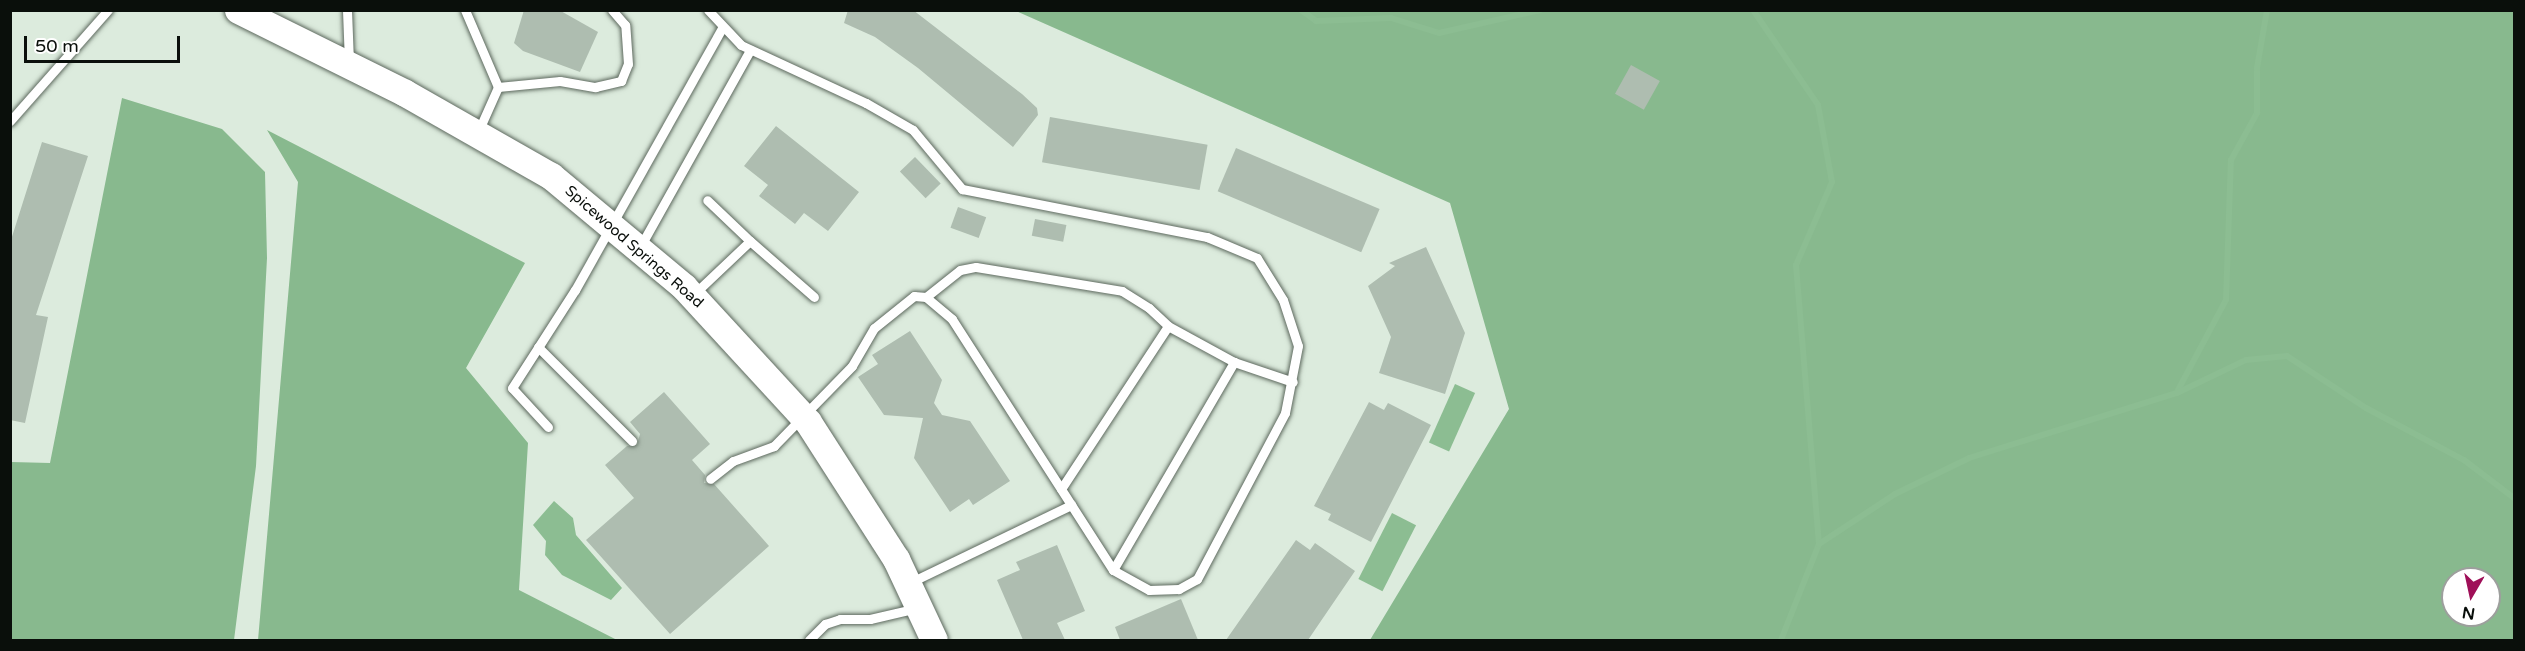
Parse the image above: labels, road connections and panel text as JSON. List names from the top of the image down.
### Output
{
  "streets": {
    "main road": ["Spicewood Springs Road"]
  },
  "scale_bar": "50 m",
  "north": "bottom"
}
